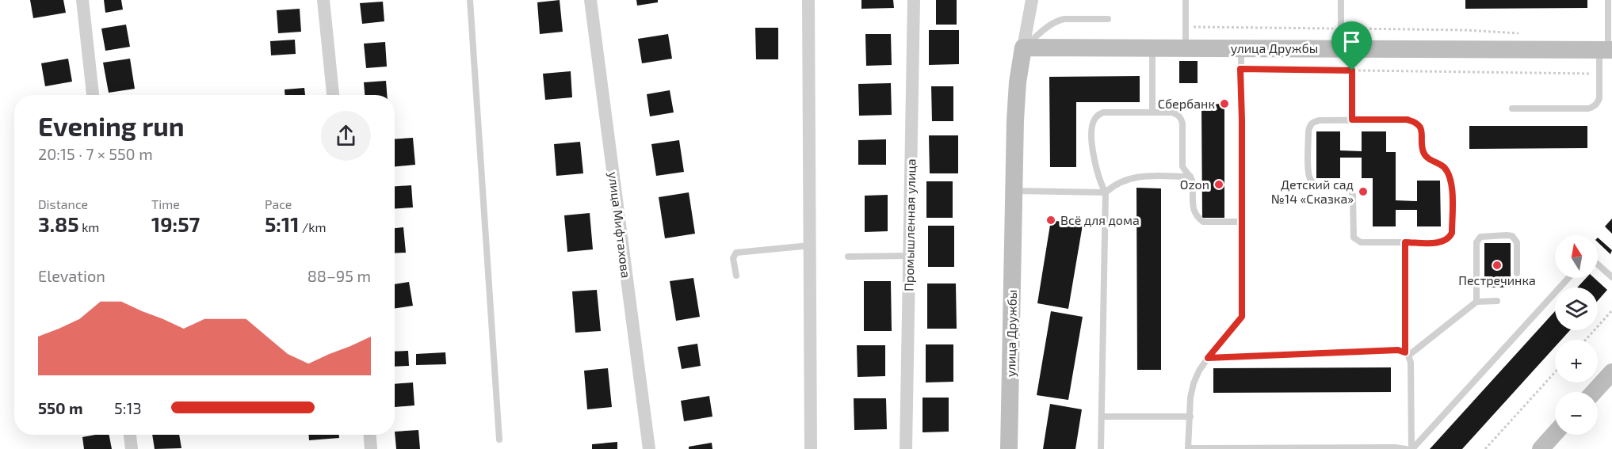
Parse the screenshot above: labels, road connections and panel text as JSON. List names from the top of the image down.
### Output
{
  "streets": {
    "street": ["улица Дружбы", "улица Мифтахова", "Промышленная улица"]
  },
  "places": [
    "Сбербанк",
    "Ozon",
    "Детский сад №14 «Сказка»",
    "Всё для дома",
    "Пестречинка"
  ],
  "north": "top",
  "page": {
    "heading": ["Evening run", "20:15 · 7 × 550 m"],
    "stats": [
      ["Distance", "3.85 km"],
      ["Time", "19:57"],
      ["Pace", "5:11 /km"]
    ],
    "map_buttons": ["+", "−"],
    "chart": ["Elevation", "88–95 m"],
    "list": [
      {
        "name": "550 m",
        "note": "5:13"
      }
    ]
  }
}
